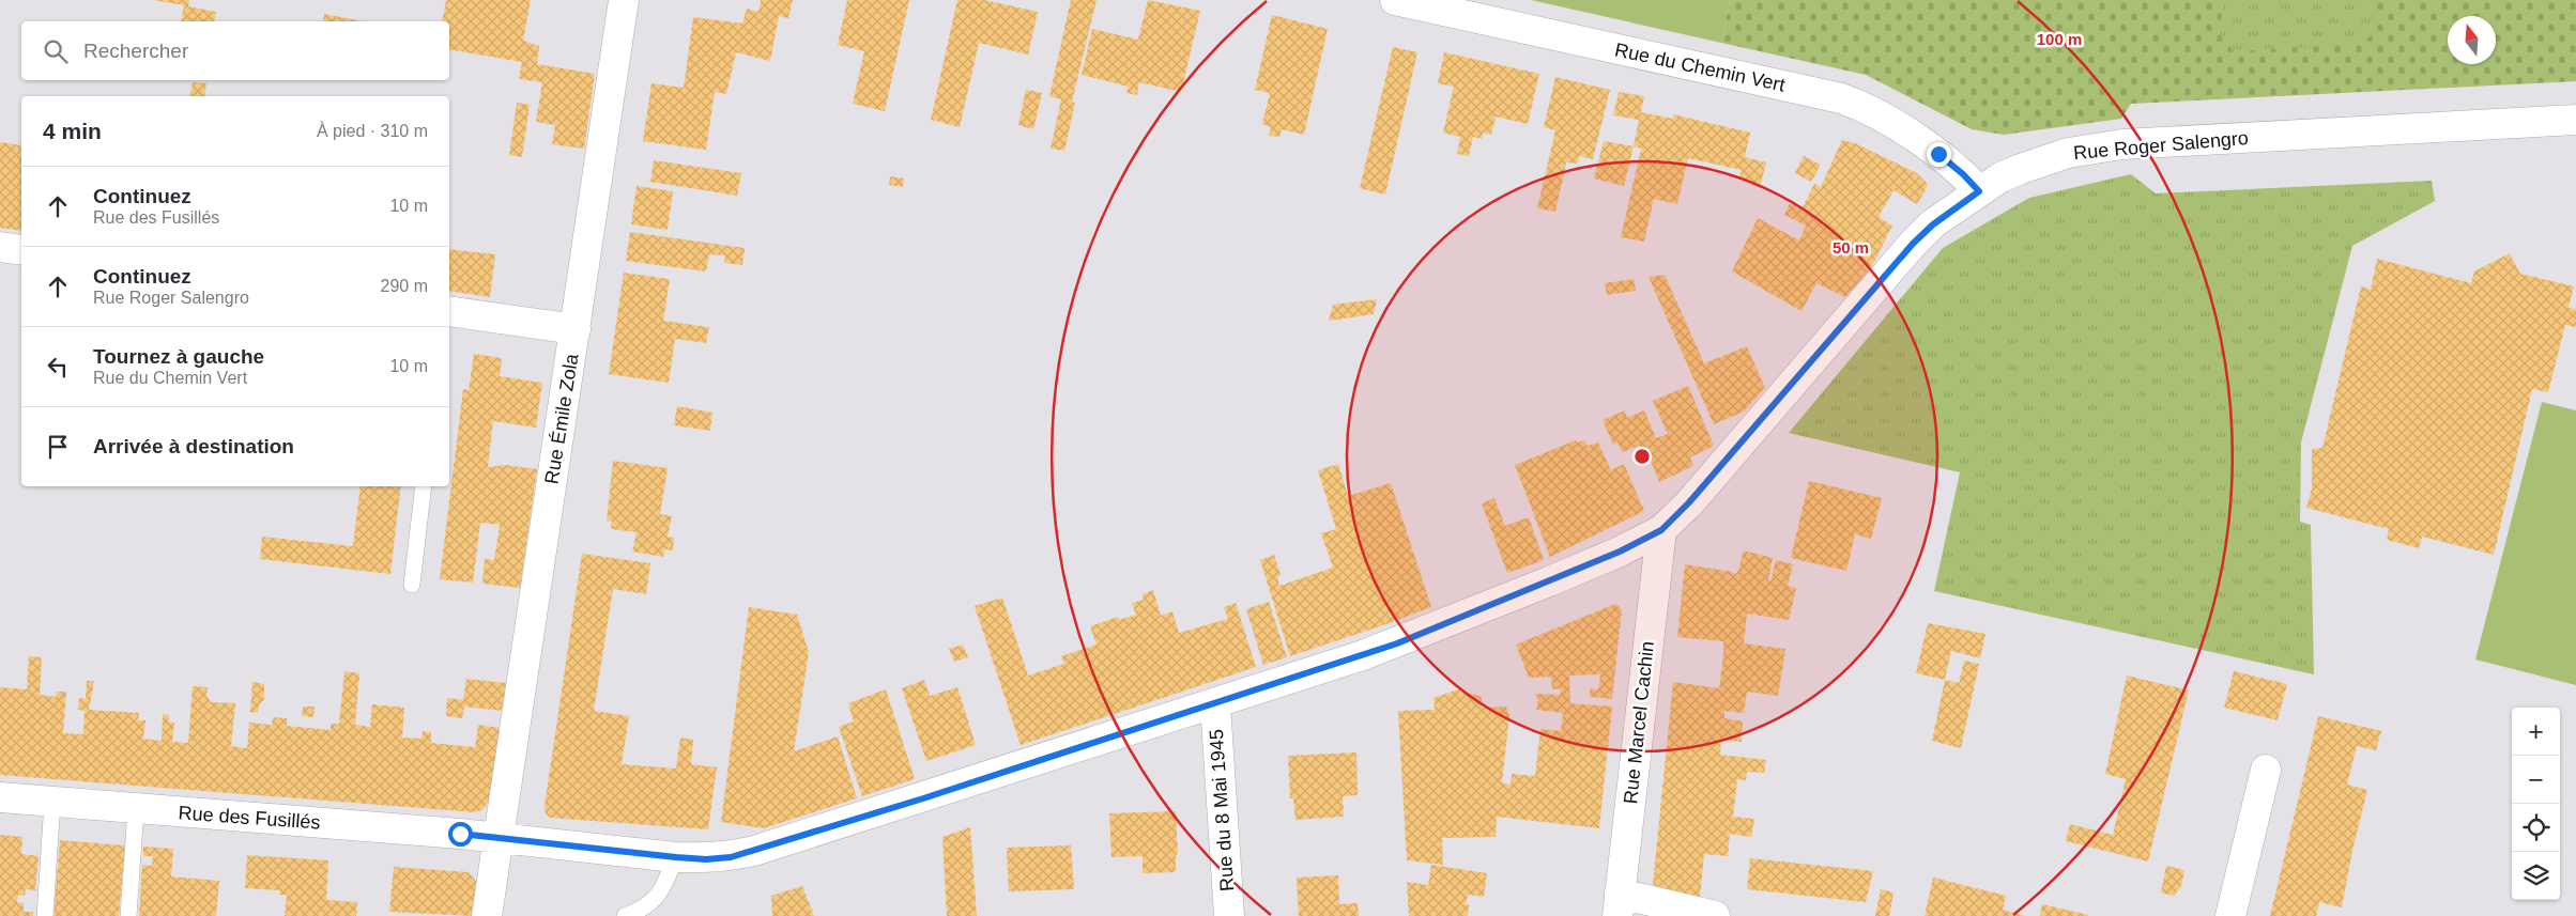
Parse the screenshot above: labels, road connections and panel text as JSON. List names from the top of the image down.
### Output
{
  "streets": {
    "street": [
      "Rue du Chemin Vert",
      "Rue Roger Salengro",
      "Rue Émile Zola",
      "Rue Marcel Cachin",
      "Rue du 8 Mai 1945",
      "Rue des Fusillés"
    ]
  },
  "crossings": [
    ["Rue du Chemin Vert", "Rue Roger Salengro"],
    ["Rue Roger Salengro", "Rue Émile Zola"],
    ["Rue Roger Salengro", "Rue Marcel Cachin"],
    ["Rue Roger Salengro", "Rue du 8 Mai 1945"],
    ["Rue Roger Salengro", "Rue des Fusillés"],
    ["Rue Émile Zola", "Rue des Fusillés"]
  ],
  "north": "top",
  "page": {
    "search": "Rechercher",
    "heading": ["4 min", "À pied · 310 m"],
    "list": [
      ["Continuez", "Rue des Fusillés", "10 m"],
      ["Continuez", "Rue Roger Salengro", "290 m"],
      ["Tournez à gauche", "Rue du Chemin Vert", "10 m"],
      "Arrivée à destination"
    ],
    "map_buttons": ["+", "−"]
  },
  "rings": ["100 m", "50 m"]
}
